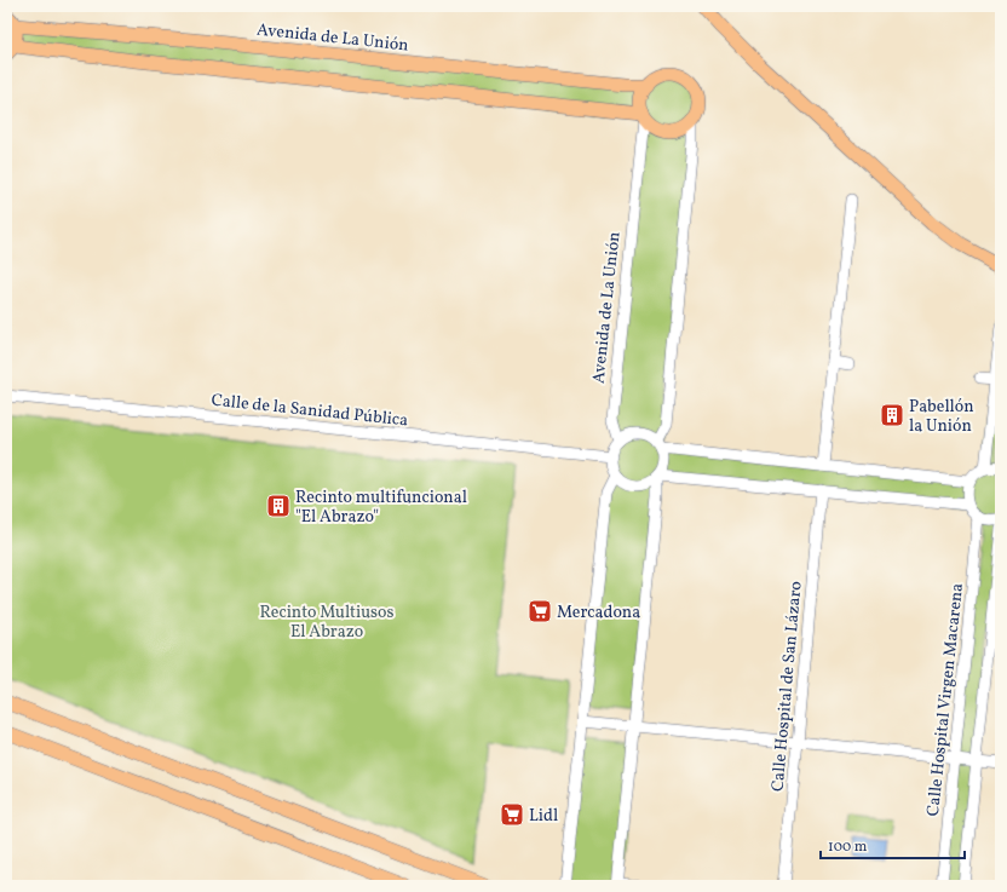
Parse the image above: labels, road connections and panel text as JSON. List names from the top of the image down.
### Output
{
  "streets": {
    "main road": ["Avenida de La Unión"],
    "street": ["Calle de la Sanidad Pública", "Calle Hospital de San Lázaro", "Calle Hospital Virgen Macarena"]
  },
  "crossings": [
    ["Avenida de La Unión", "Calle de la Sanidad Pública"]
  ],
  "parks": ["Recinto Multiusos El Abrazo"],
  "places": {
    "building": ["Pabellón la Unión", "Recinto multifuncional \"El Abrazo\""],
    "supermarket": ["Mercadona", "Lidl"]
  },
  "scale_bar": "100 m"
}
